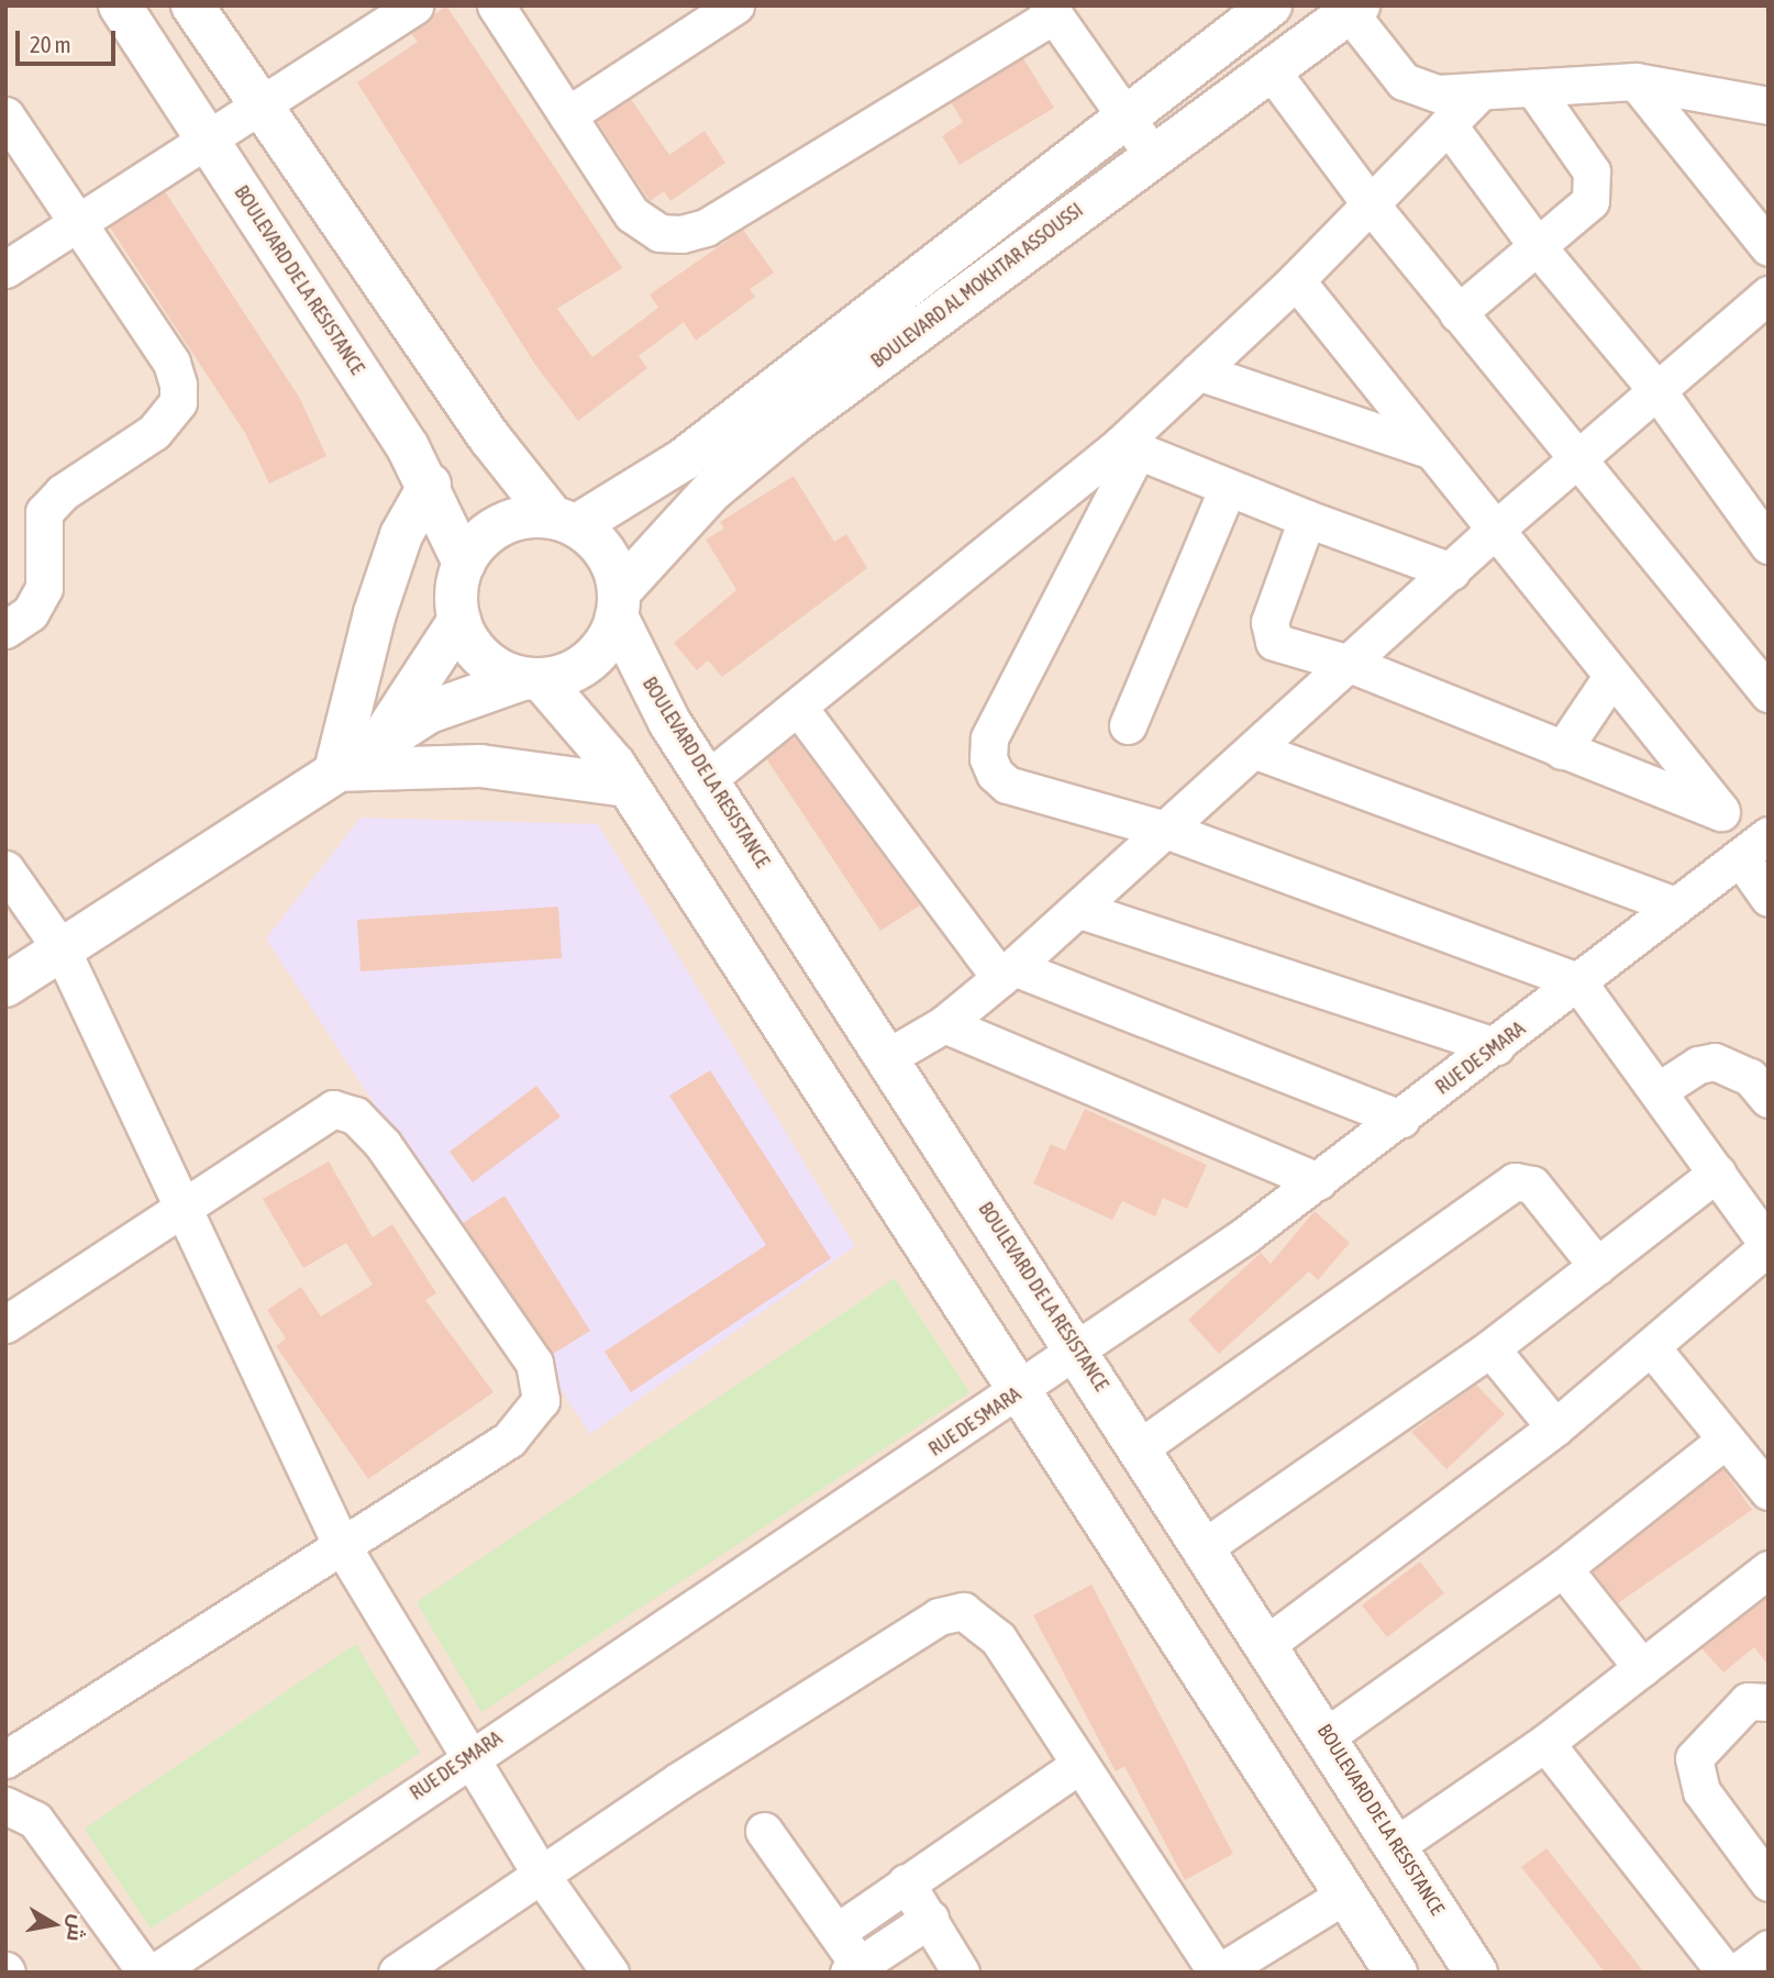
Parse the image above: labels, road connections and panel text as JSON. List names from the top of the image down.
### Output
{
  "streets": {
    "main road": ["BOULEVARD DE LA RESISTANCE", "BOULEVARD AL MOKHTAR ASSOUSSI"],
    "street": ["RUE DE SMARA"]
  },
  "crossings": [
    ["BOULEVARD DE LA RESISTANCE", "BOULEVARD AL MOKHTAR ASSOUSSI"],
    ["BOULEVARD DE LA RESISTANCE", "RUE DE SMARA"]
  ],
  "scale_bar": "20 m",
  "north": "right"
}
